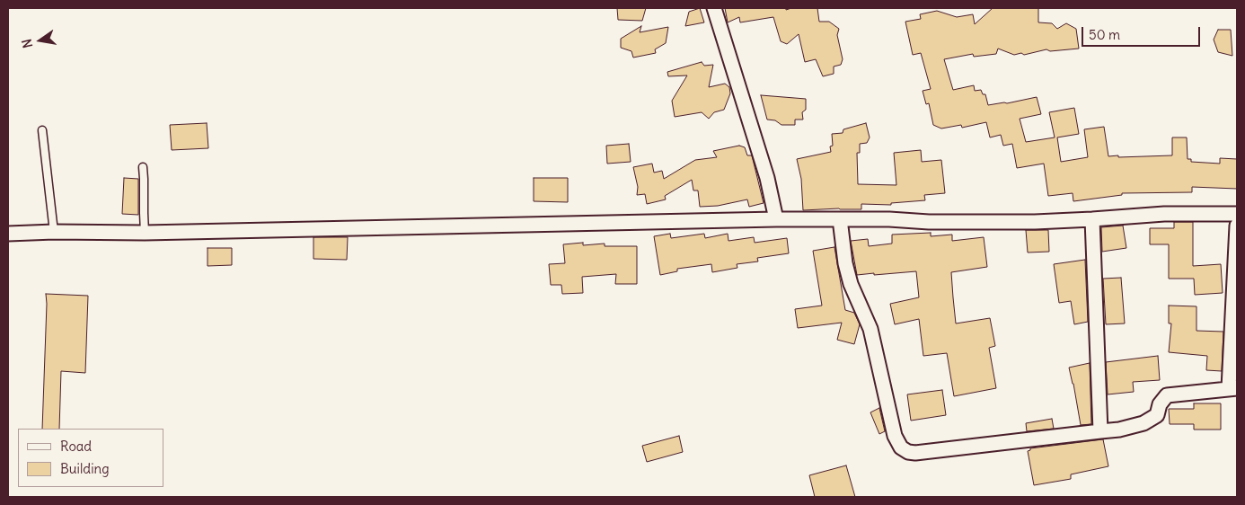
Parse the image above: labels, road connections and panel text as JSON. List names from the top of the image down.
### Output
{
  "legend": ["Road", "Building"],
  "scale_bar": "50 m",
  "north": "left"
}
